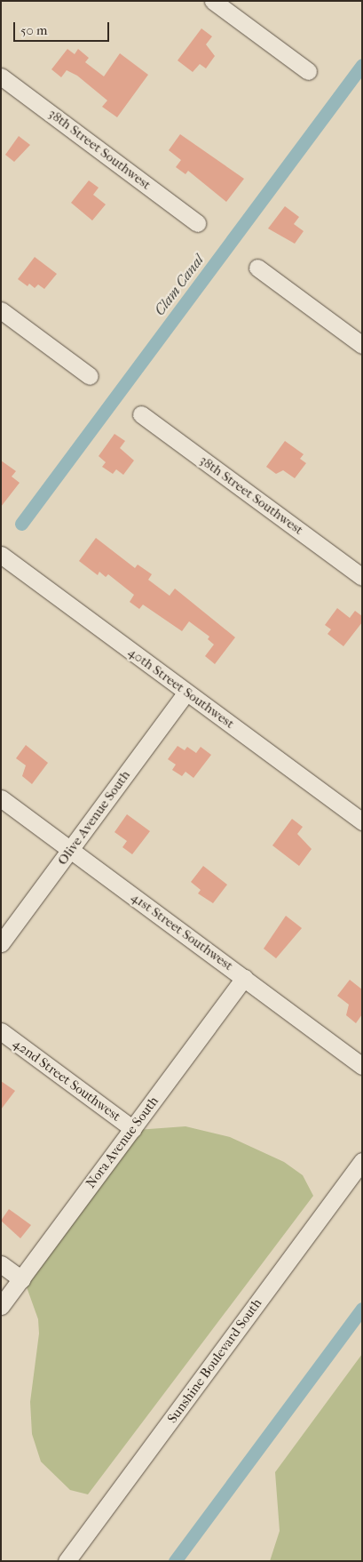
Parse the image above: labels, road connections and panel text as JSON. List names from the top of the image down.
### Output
{
  "streets": {
    "street": [
      "38th Street Southwest",
      "40th Street Southwest",
      "Olive Avenue South",
      "41st Street Southwest",
      "42nd Street Southwest",
      "Nora Avenue South",
      "Sunshine Boulevard South"
    ]
  },
  "crossings": [
    ["40th Street Southwest", "Olive Avenue South"],
    ["Olive Avenue South", "41st Street Southwest"],
    ["41st Street Southwest", "Nora Avenue South"],
    ["42nd Street Southwest", "Nora Avenue South"]
  ],
  "water": ["Clam Canal"],
  "scale_bar": "50 m"
}
